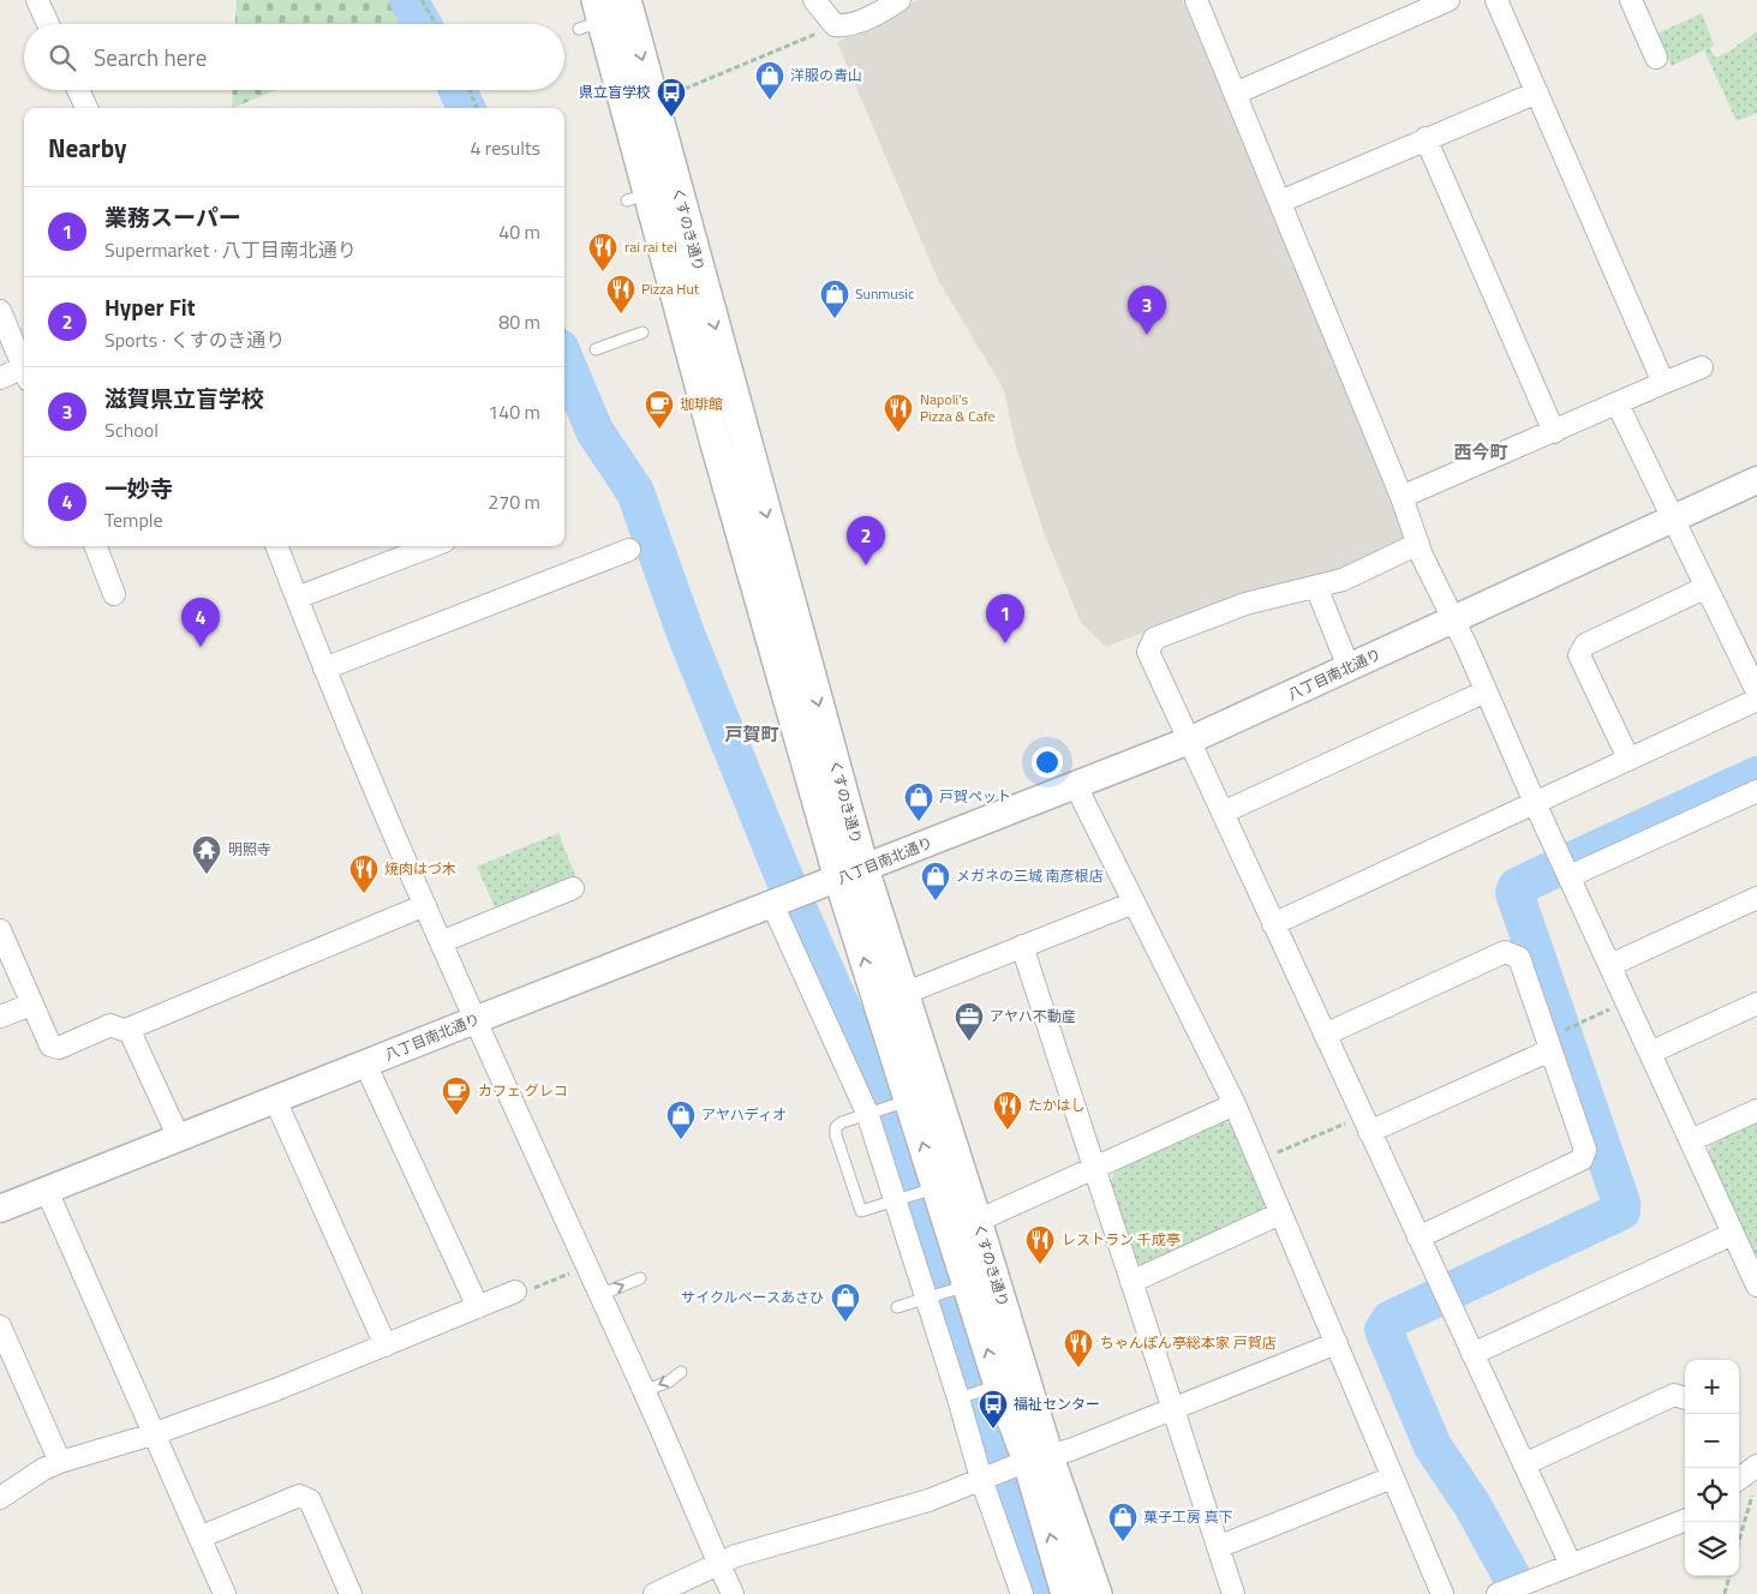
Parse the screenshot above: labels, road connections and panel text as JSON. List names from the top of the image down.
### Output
{
  "streets": {
    "main road": ["くすのき通り"],
    "street": ["八丁目南北通り"]
  },
  "crossings": [
    ["くすのき通り", "八丁目南北通り"]
  ],
  "districts": ["西今町", "戸賀町"],
  "places": {
    "shop": [
      "洋服の青山",
      "Sunmusic",
      "戸賀ペット",
      "メガネの三城 南彦根店",
      "アヤハディオ",
      "サイクルベースあさひ",
      "菓子工房 真下"
    ],
    "bus stop": ["県立盲学校", "福祉センター"],
    "restaurant": [
      "rai rai tei",
      "Pizza Hut",
      "Napoli's Pizza & Cafe",
      "焼肉はづ木",
      "たかはし",
      "レストラン 千成亭",
      "ちゃんぽん亭総本家 戸賀店"
    ],
    "cafe": ["珈琲館", "カフェ グレコ"],
    "temple": ["明照寺"],
    "office": ["アヤハ不動産"]
  },
  "page": {
    "search": "Search here",
    "heading": ["Nearby", "4 results"],
    "list": [
      {
        "mark": "1",
        "name": "業務スーパー",
        "note": "Supermarket · 八丁目南北通り",
        "value": "40 m"
      },
      {
        "mark": "2",
        "name": "Hyper Fit",
        "note": "Sports · くすのき通り",
        "value": "80 m"
      },
      {
        "mark": "3",
        "name": "滋賀県立盲学校",
        "note": "School",
        "value": "140 m"
      },
      {
        "mark": "4",
        "name": "一妙寺",
        "note": "Temple",
        "value": "270 m"
      }
    ],
    "pins": [
      "3",
      "2",
      "1",
      "4"
    ],
    "map_buttons": ["+", "−"]
  }
}
